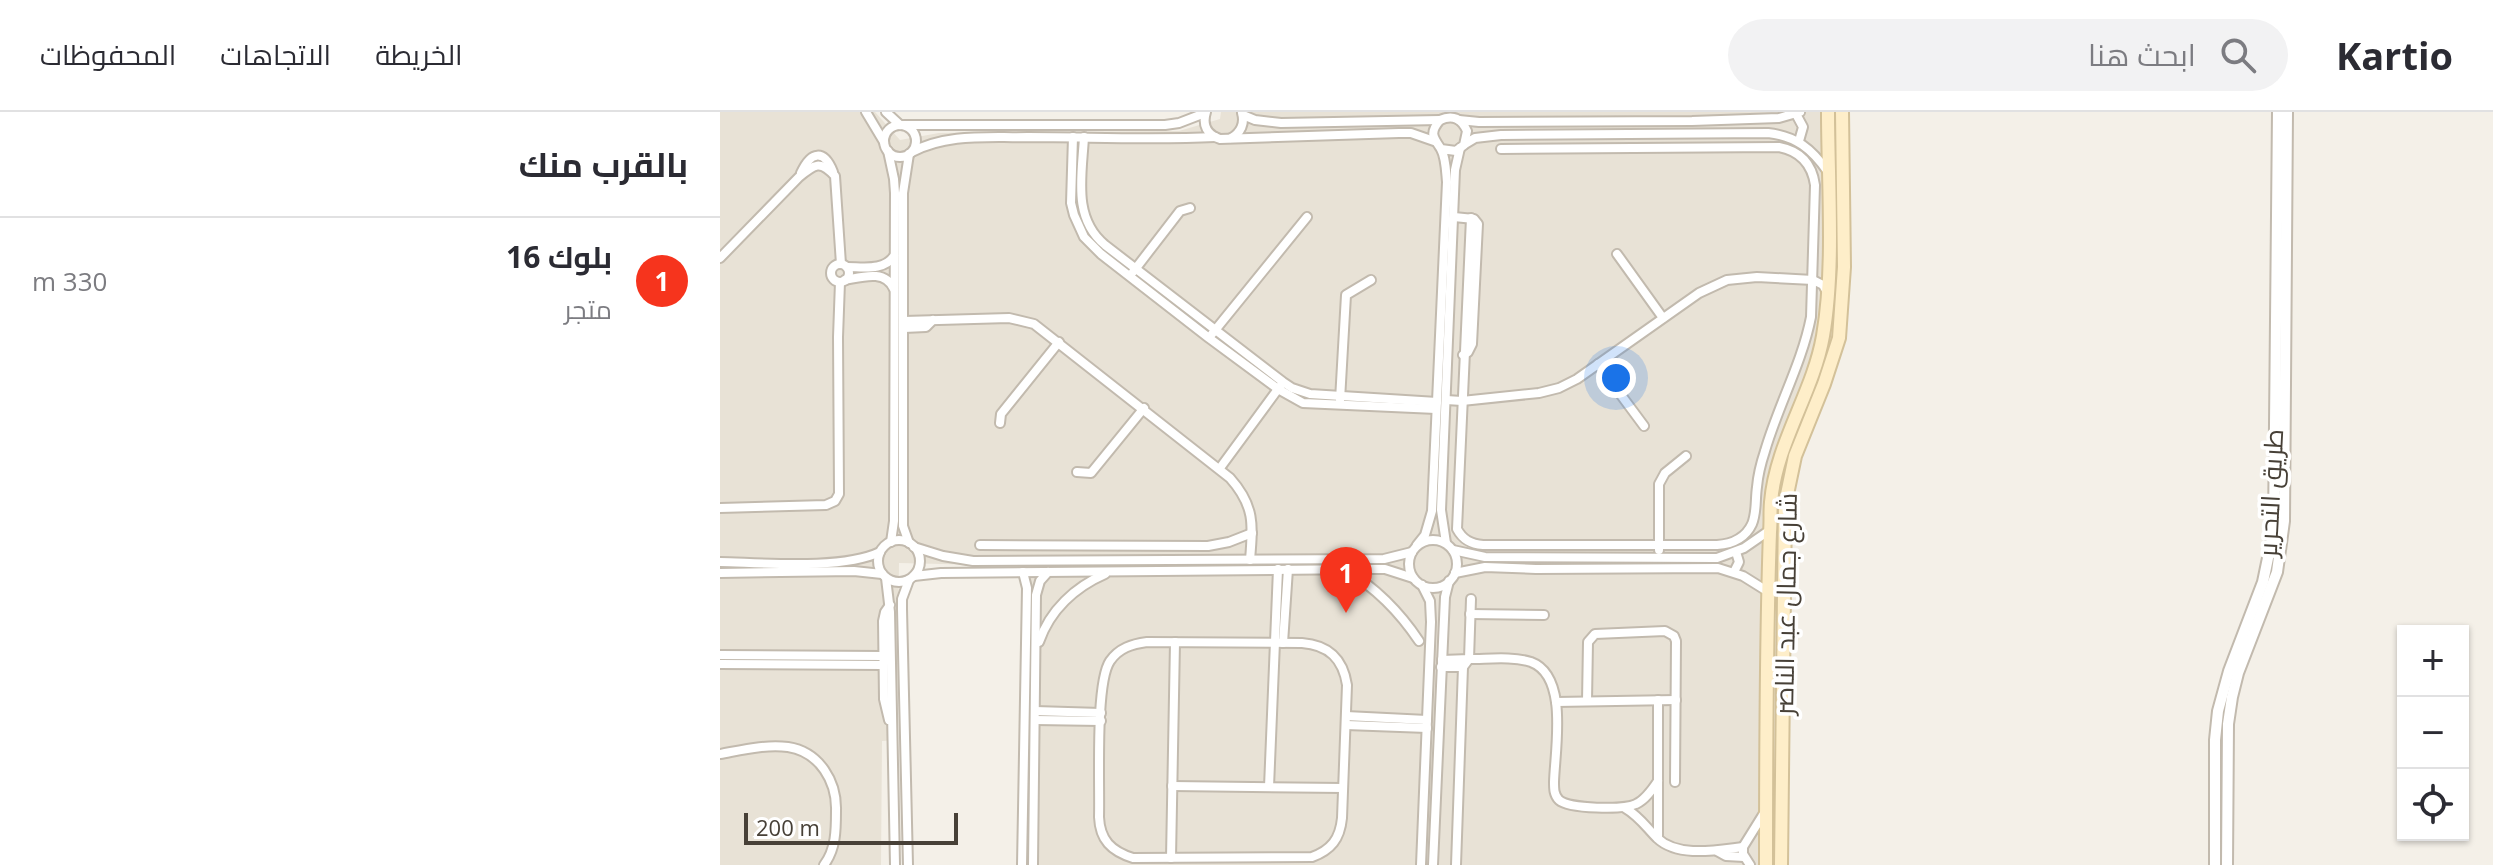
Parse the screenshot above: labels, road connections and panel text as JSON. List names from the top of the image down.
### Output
{
  "streets": {
    "main road": ["شارع جمال عبد الناصر"],
    "street": ["طريق التحرير"]
  },
  "scale_bar": "200 m",
  "page": {
    "header": "Kartio",
    "search": "ابحث هنا",
    "nav": ["الخريطة", "الاتجاهات", "المحفوظات"],
    "heading": "بالقرب منك",
    "list": [
      {
        "mark": "1",
        "name": "بلوك 16",
        "note": "متجر",
        "value": "330 m"
      }
    ],
    "pins": "1",
    "map_buttons": ["+", "−"],
    "scale": "200 m"
  }
}
